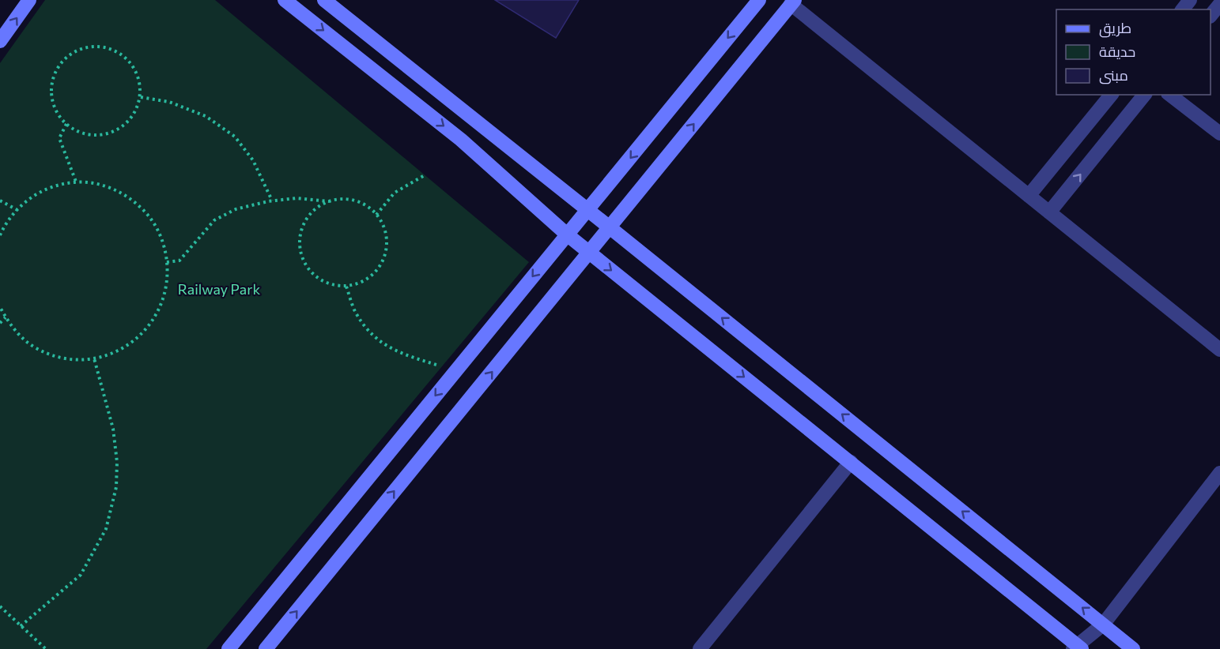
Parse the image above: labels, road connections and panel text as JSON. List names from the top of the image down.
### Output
{
  "parks": ["Railway Park"],
  "legend": ["طريق", "حديقة", "مبنى"]
}
